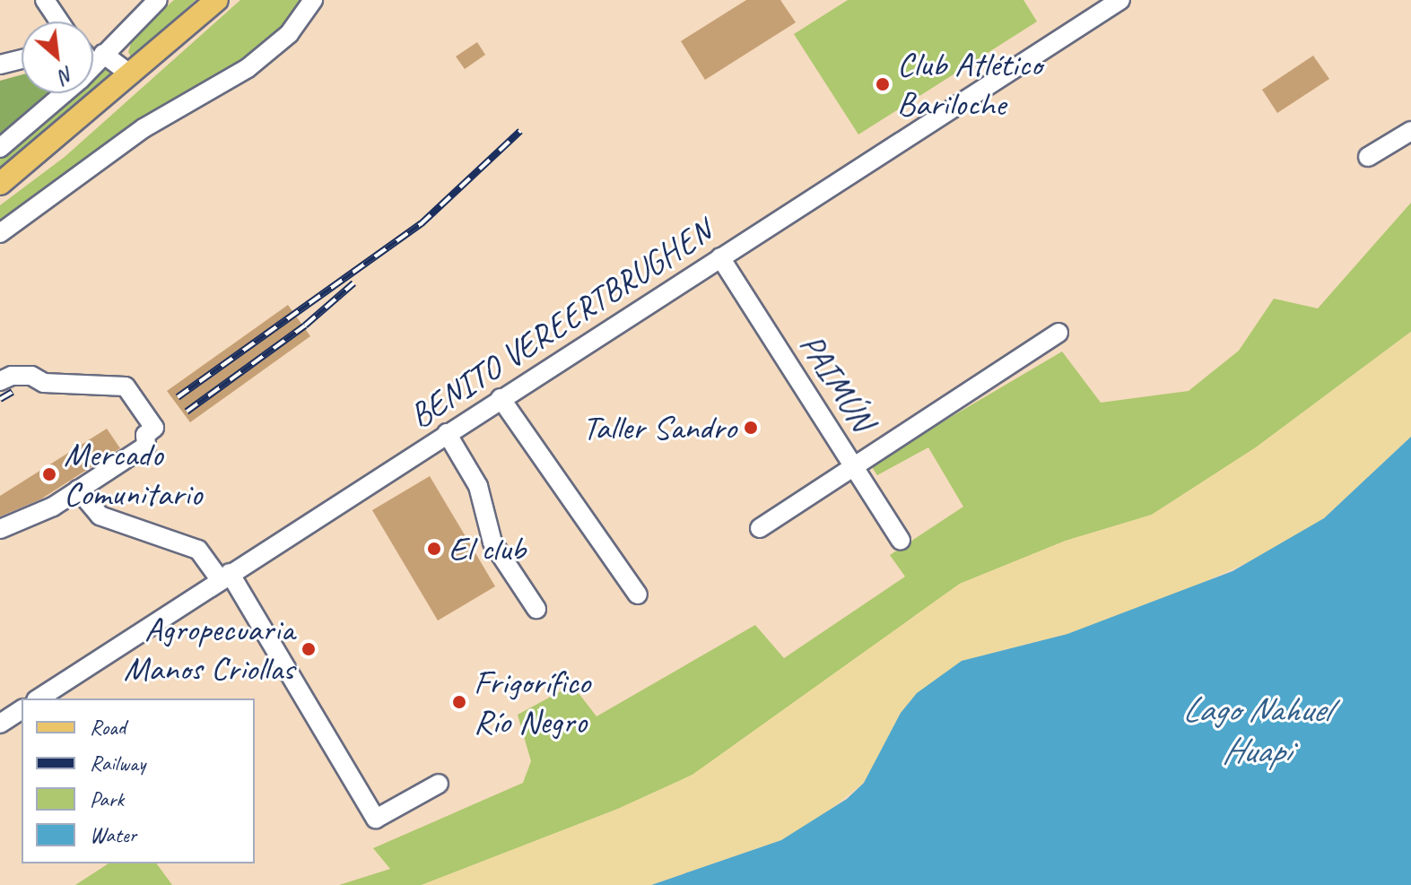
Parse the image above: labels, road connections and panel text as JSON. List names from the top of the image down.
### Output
{
  "streets": {
    "street": ["BENITO VEREERTBRUGHEN", "PAIMÚN"]
  },
  "crossings": [
    ["BENITO VEREERTBRUGHEN", "PAIMÚN"]
  ],
  "water": ["Lago Nahuel Huapi"],
  "places": [
    "Club Atlético Bariloche",
    "Taller Sandro",
    "Mercado Comunitario",
    "El club",
    "Agropecuaria Manos Criollas",
    "Frigorífico Río Negro"
  ],
  "legend": [
    "Road",
    "Railway",
    "Park",
    "Water"
  ],
  "north": "bottom right"
}
